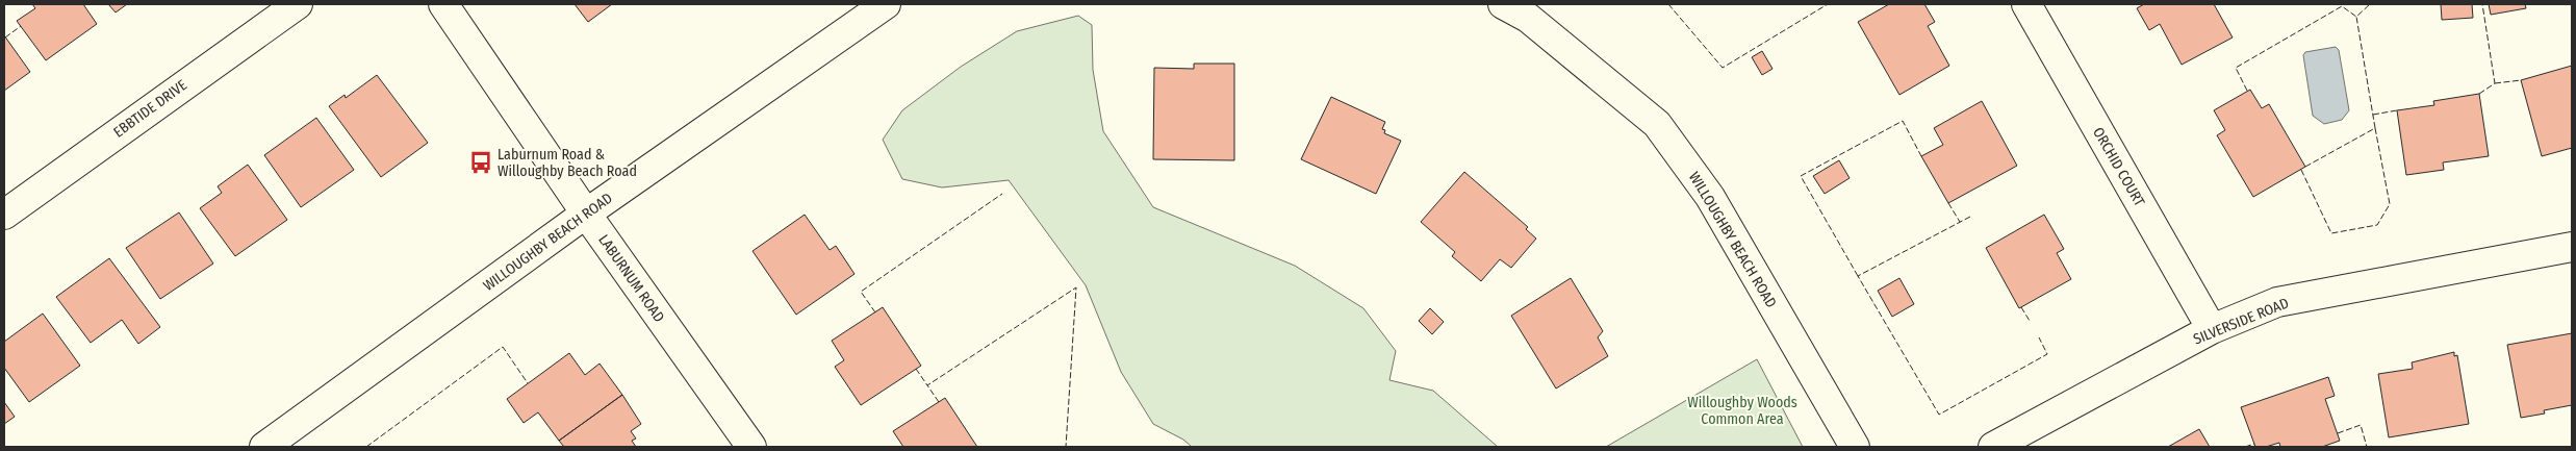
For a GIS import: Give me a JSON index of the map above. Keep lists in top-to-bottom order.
{
  "streets": {
    "street": [
      "EBBTIDE DRIVE",
      "ORCHID COURT",
      "WILLOUGHBY BEACH ROAD",
      "LABURNUM ROAD",
      "SILVERSIDE ROAD"
    ]
  },
  "crossings": [
    ["ORCHID COURT", "SILVERSIDE ROAD"],
    ["WILLOUGHBY BEACH ROAD", "LABURNUM ROAD"]
  ],
  "parks": ["Willoughby Woods Common Area"],
  "places": {
    "bus stop": ["Laburnum Road & Willoughby Beach Road"]
  }
}
